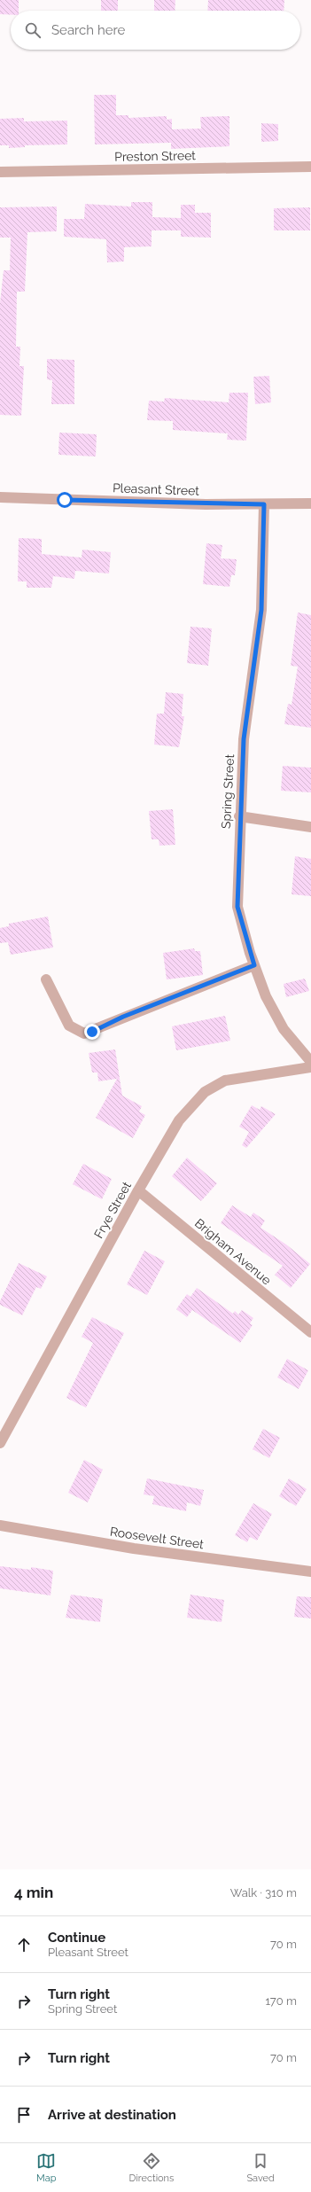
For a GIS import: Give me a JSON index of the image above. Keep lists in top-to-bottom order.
{
  "streets": {
    "street": [
      "Preston Street",
      "Pleasant Street",
      "Spring Street",
      "Frye Street",
      "Brigham Avenue",
      "Roosevelt Street"
    ]
  },
  "crossings": [
    ["Pleasant Street", "Spring Street"],
    ["Frye Street", "Brigham Avenue"]
  ],
  "page": {
    "search": "Search here",
    "heading": ["4 min", "Walk · 310 m"],
    "list": [
      ["Continue", "Pleasant Street", "70 m"],
      ["Turn right", "Spring Street", "170 m"],
      ["Turn right", "70 m"],
      "Arrive at destination"
    ],
    "nav": ["Map", "Directions", "Saved"]
  }
}
